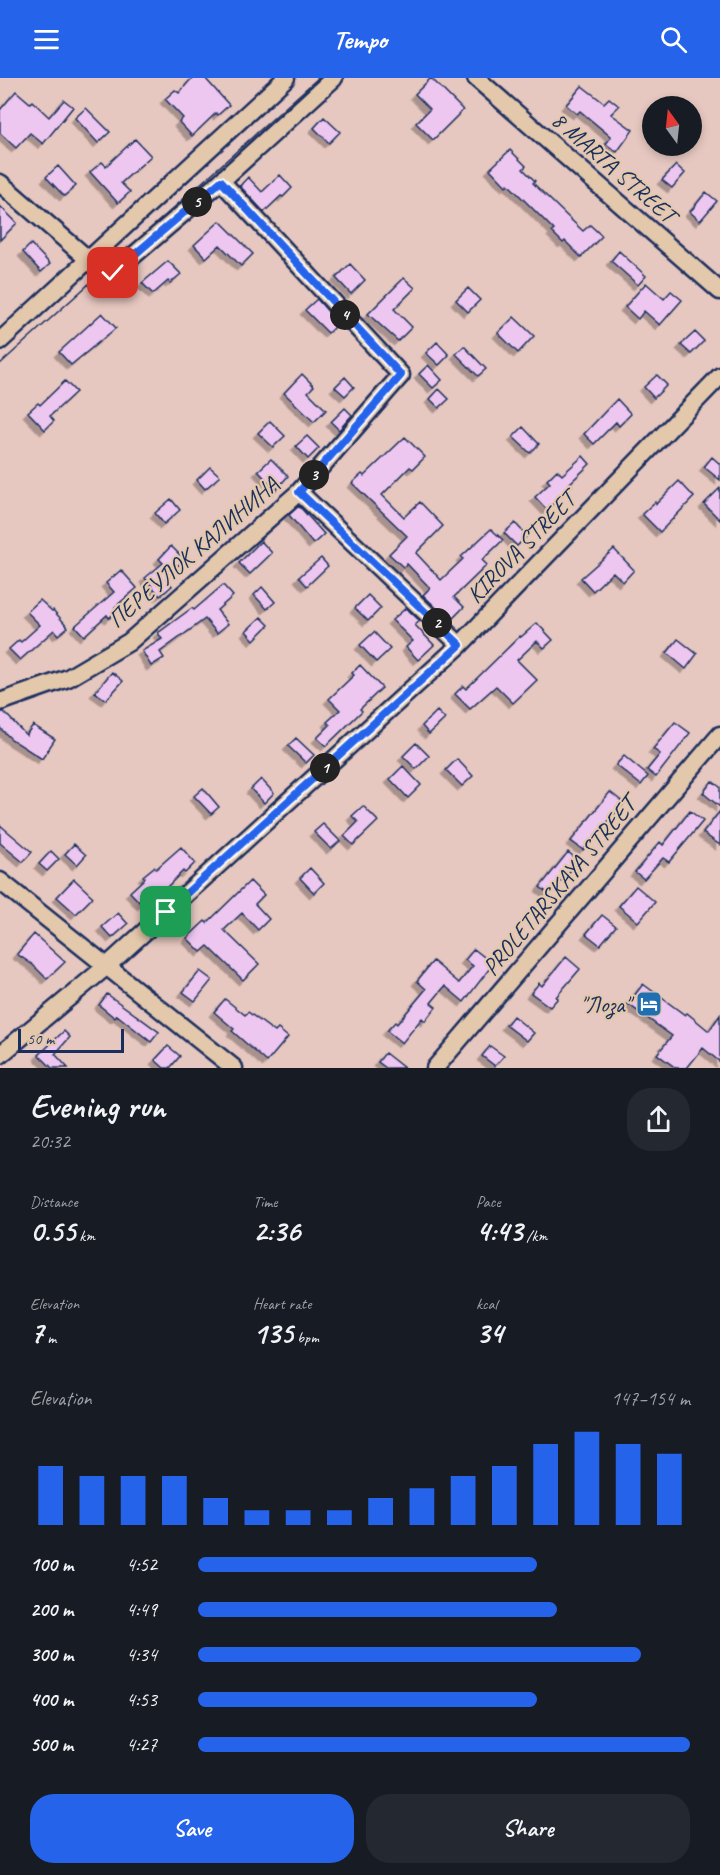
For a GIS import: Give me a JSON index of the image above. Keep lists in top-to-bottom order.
{
  "streets": {
    "street": [
      "8 MARTA STREET",
      "KIROVA STREET",
      "ПЕРЕУЛОК КАЛИНИНА",
      "PROLETARSKAYA STREET"
    ]
  },
  "places": {
    "hotel": ["\"Лоза\""]
  },
  "scale_bar": "50 m",
  "north": "top",
  "page": {
    "header": "Tempo",
    "pins": [
      "5",
      "4",
      "3",
      "2",
      "1"
    ],
    "scale": "50 m",
    "heading": ["Evening run", "20:32"],
    "stats": [
      ["Distance", "0.55 km"],
      ["Time", "2:36"],
      ["Pace", "4:43 /km"],
      ["Elevation", "7 m"],
      ["Heart rate", "135 bpm"],
      ["kcal", "34"]
    ],
    "chart": ["Elevation", "147–154 m"],
    "list": [
      {
        "name": "100 m",
        "note": "4:52"
      },
      {
        "name": "200 m",
        "note": "4:49"
      },
      {
        "name": "300 m",
        "note": "4:34"
      },
      {
        "name": "400 m",
        "note": "4:53"
      },
      {
        "name": "500 m",
        "note": "4:27"
      }
    ],
    "buttons": ["Save", "Share"]
  }
}
